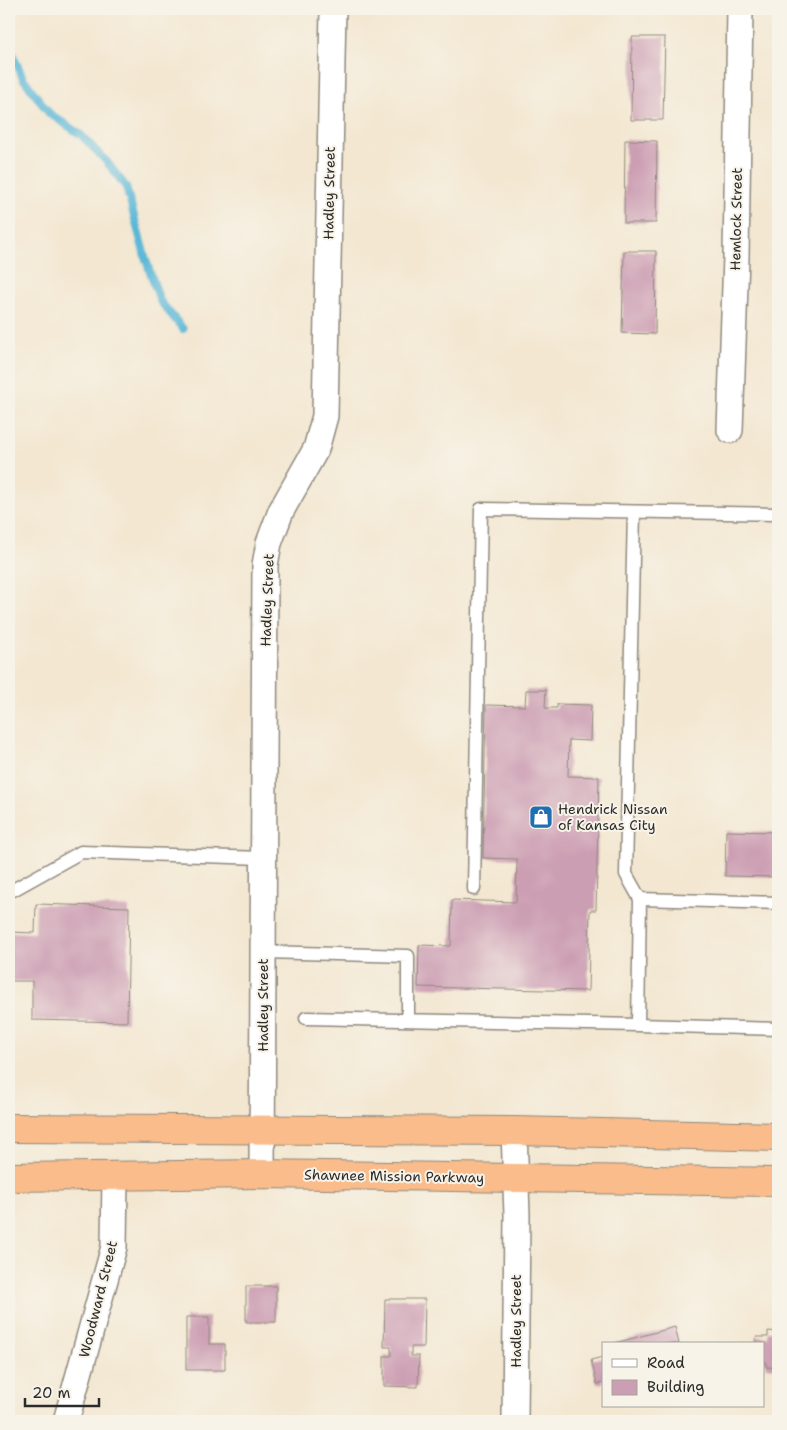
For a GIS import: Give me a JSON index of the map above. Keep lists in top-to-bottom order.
{
  "streets": {
    "highway": ["Shawnee Mission Parkway"],
    "street": ["Hadley Street", "Hemlock Street", "Woodward Street"]
  },
  "crossings": [
    ["Hadley Street", "Shawnee Mission Parkway"],
    ["Shawnee Mission Parkway", "Woodward Street"]
  ],
  "places": {
    "shop": ["Hendrick Nissan of Kansas City"]
  },
  "legend": ["Road", "Building"],
  "scale_bar": "20 m"
}
